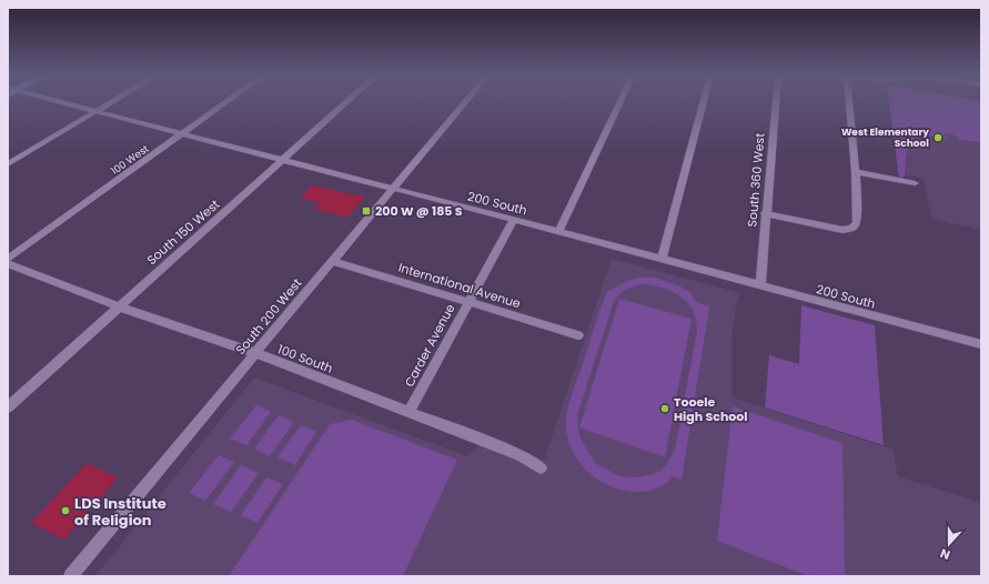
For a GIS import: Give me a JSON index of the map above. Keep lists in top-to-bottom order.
{
  "streets": {
    "street": [
      "100 West",
      "South 360 West",
      "200 South",
      "South 150 West",
      "International Avenue",
      "South 200 West",
      "Carder Avenue",
      "100 South"
    ]
  },
  "crossings": [
    ["100 West", "200 South"],
    ["South 360 West", "200 South"],
    ["200 South", "South 150 West"],
    ["200 South", "South 200 West"],
    ["200 South", "Carder Avenue"],
    ["South 150 West", "100 South"],
    ["International Avenue", "South 200 West"],
    ["International Avenue", "Carder Avenue"],
    ["South 200 West", "100 South"],
    ["Carder Avenue", "100 South"]
  ],
  "places": {
    "other": ["West Elementary School", "Tooele High School", "LDS Institute of Religion"],
    "transit": ["200 W @ 185 S"]
  },
  "north": "bottom"
}
